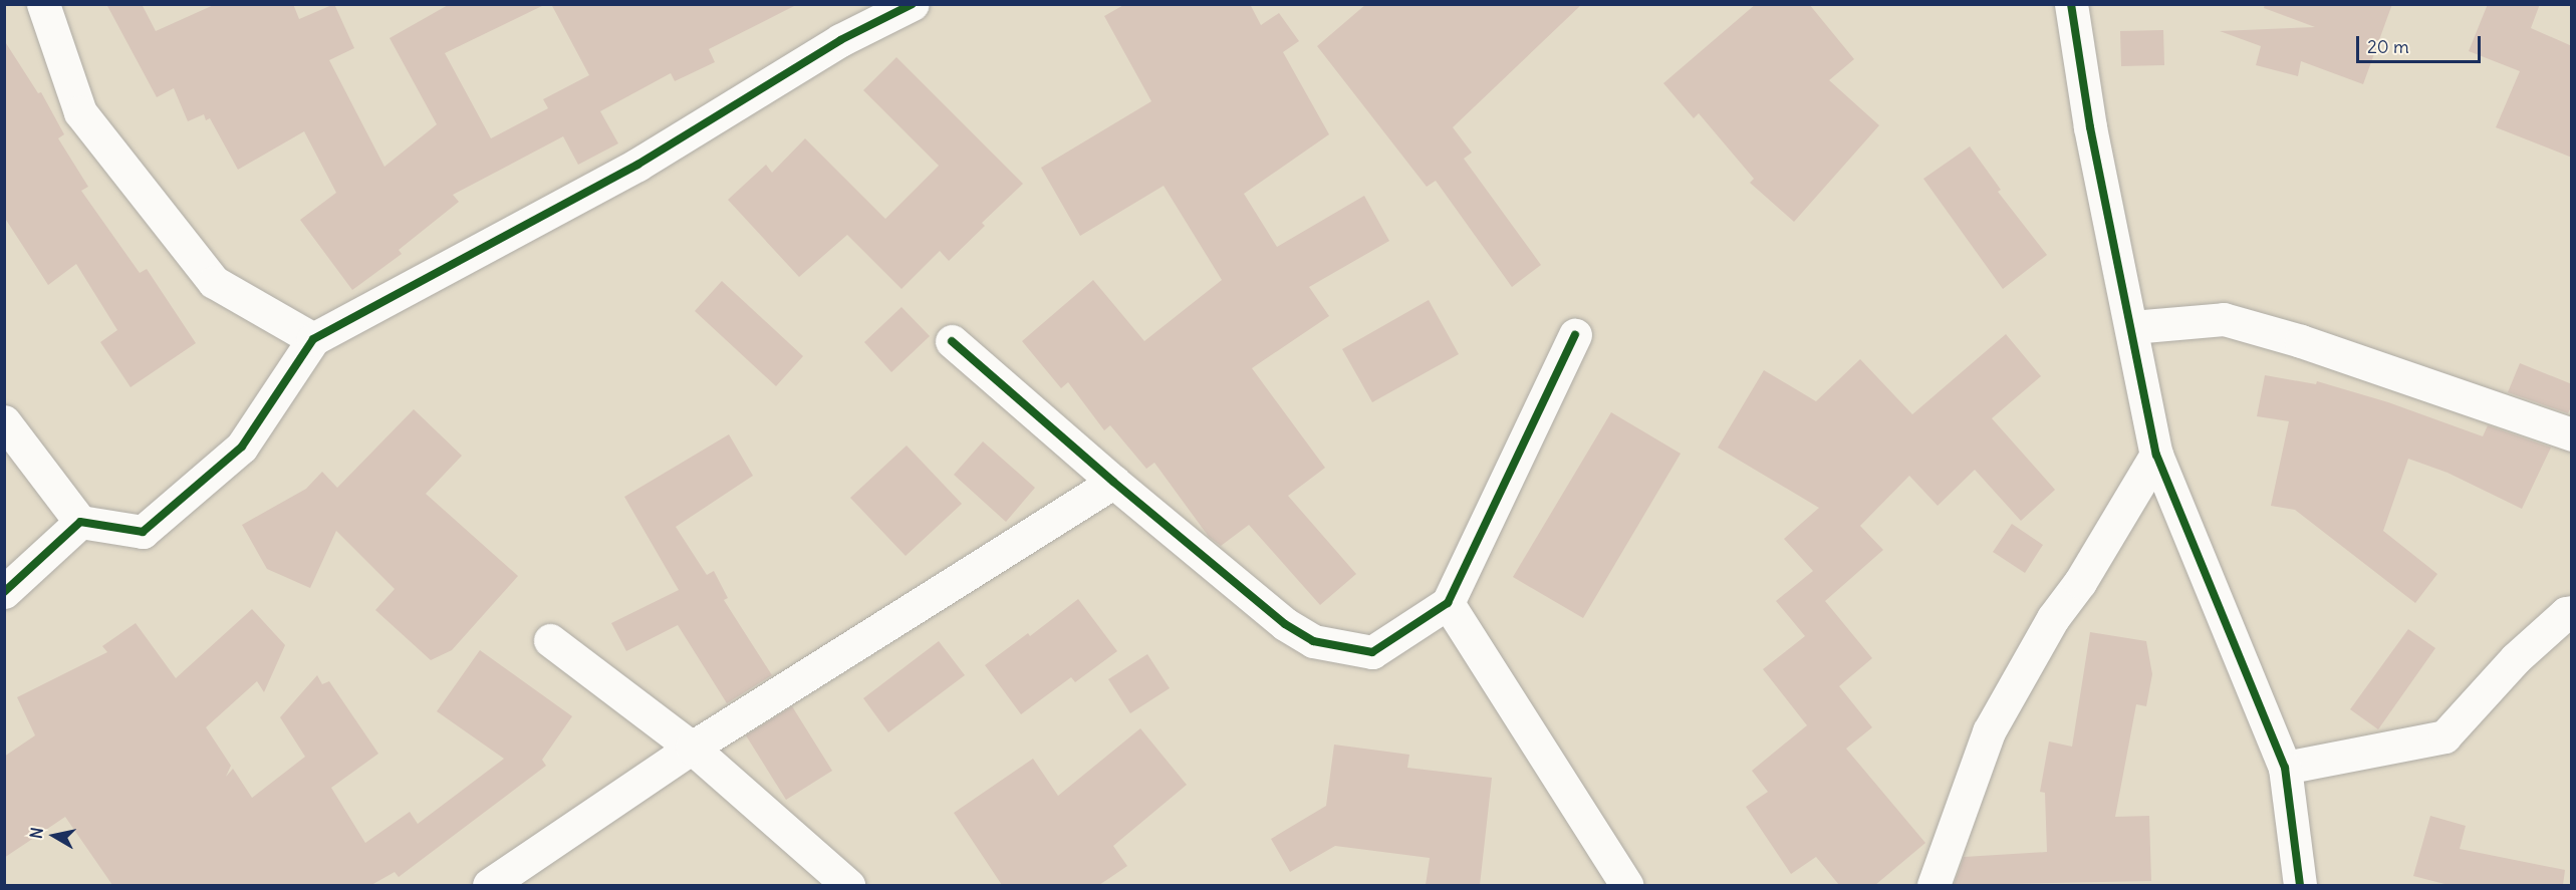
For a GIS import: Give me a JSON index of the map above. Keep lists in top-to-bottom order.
{
  "scale_bar": "20 m",
  "north": "left"
}
